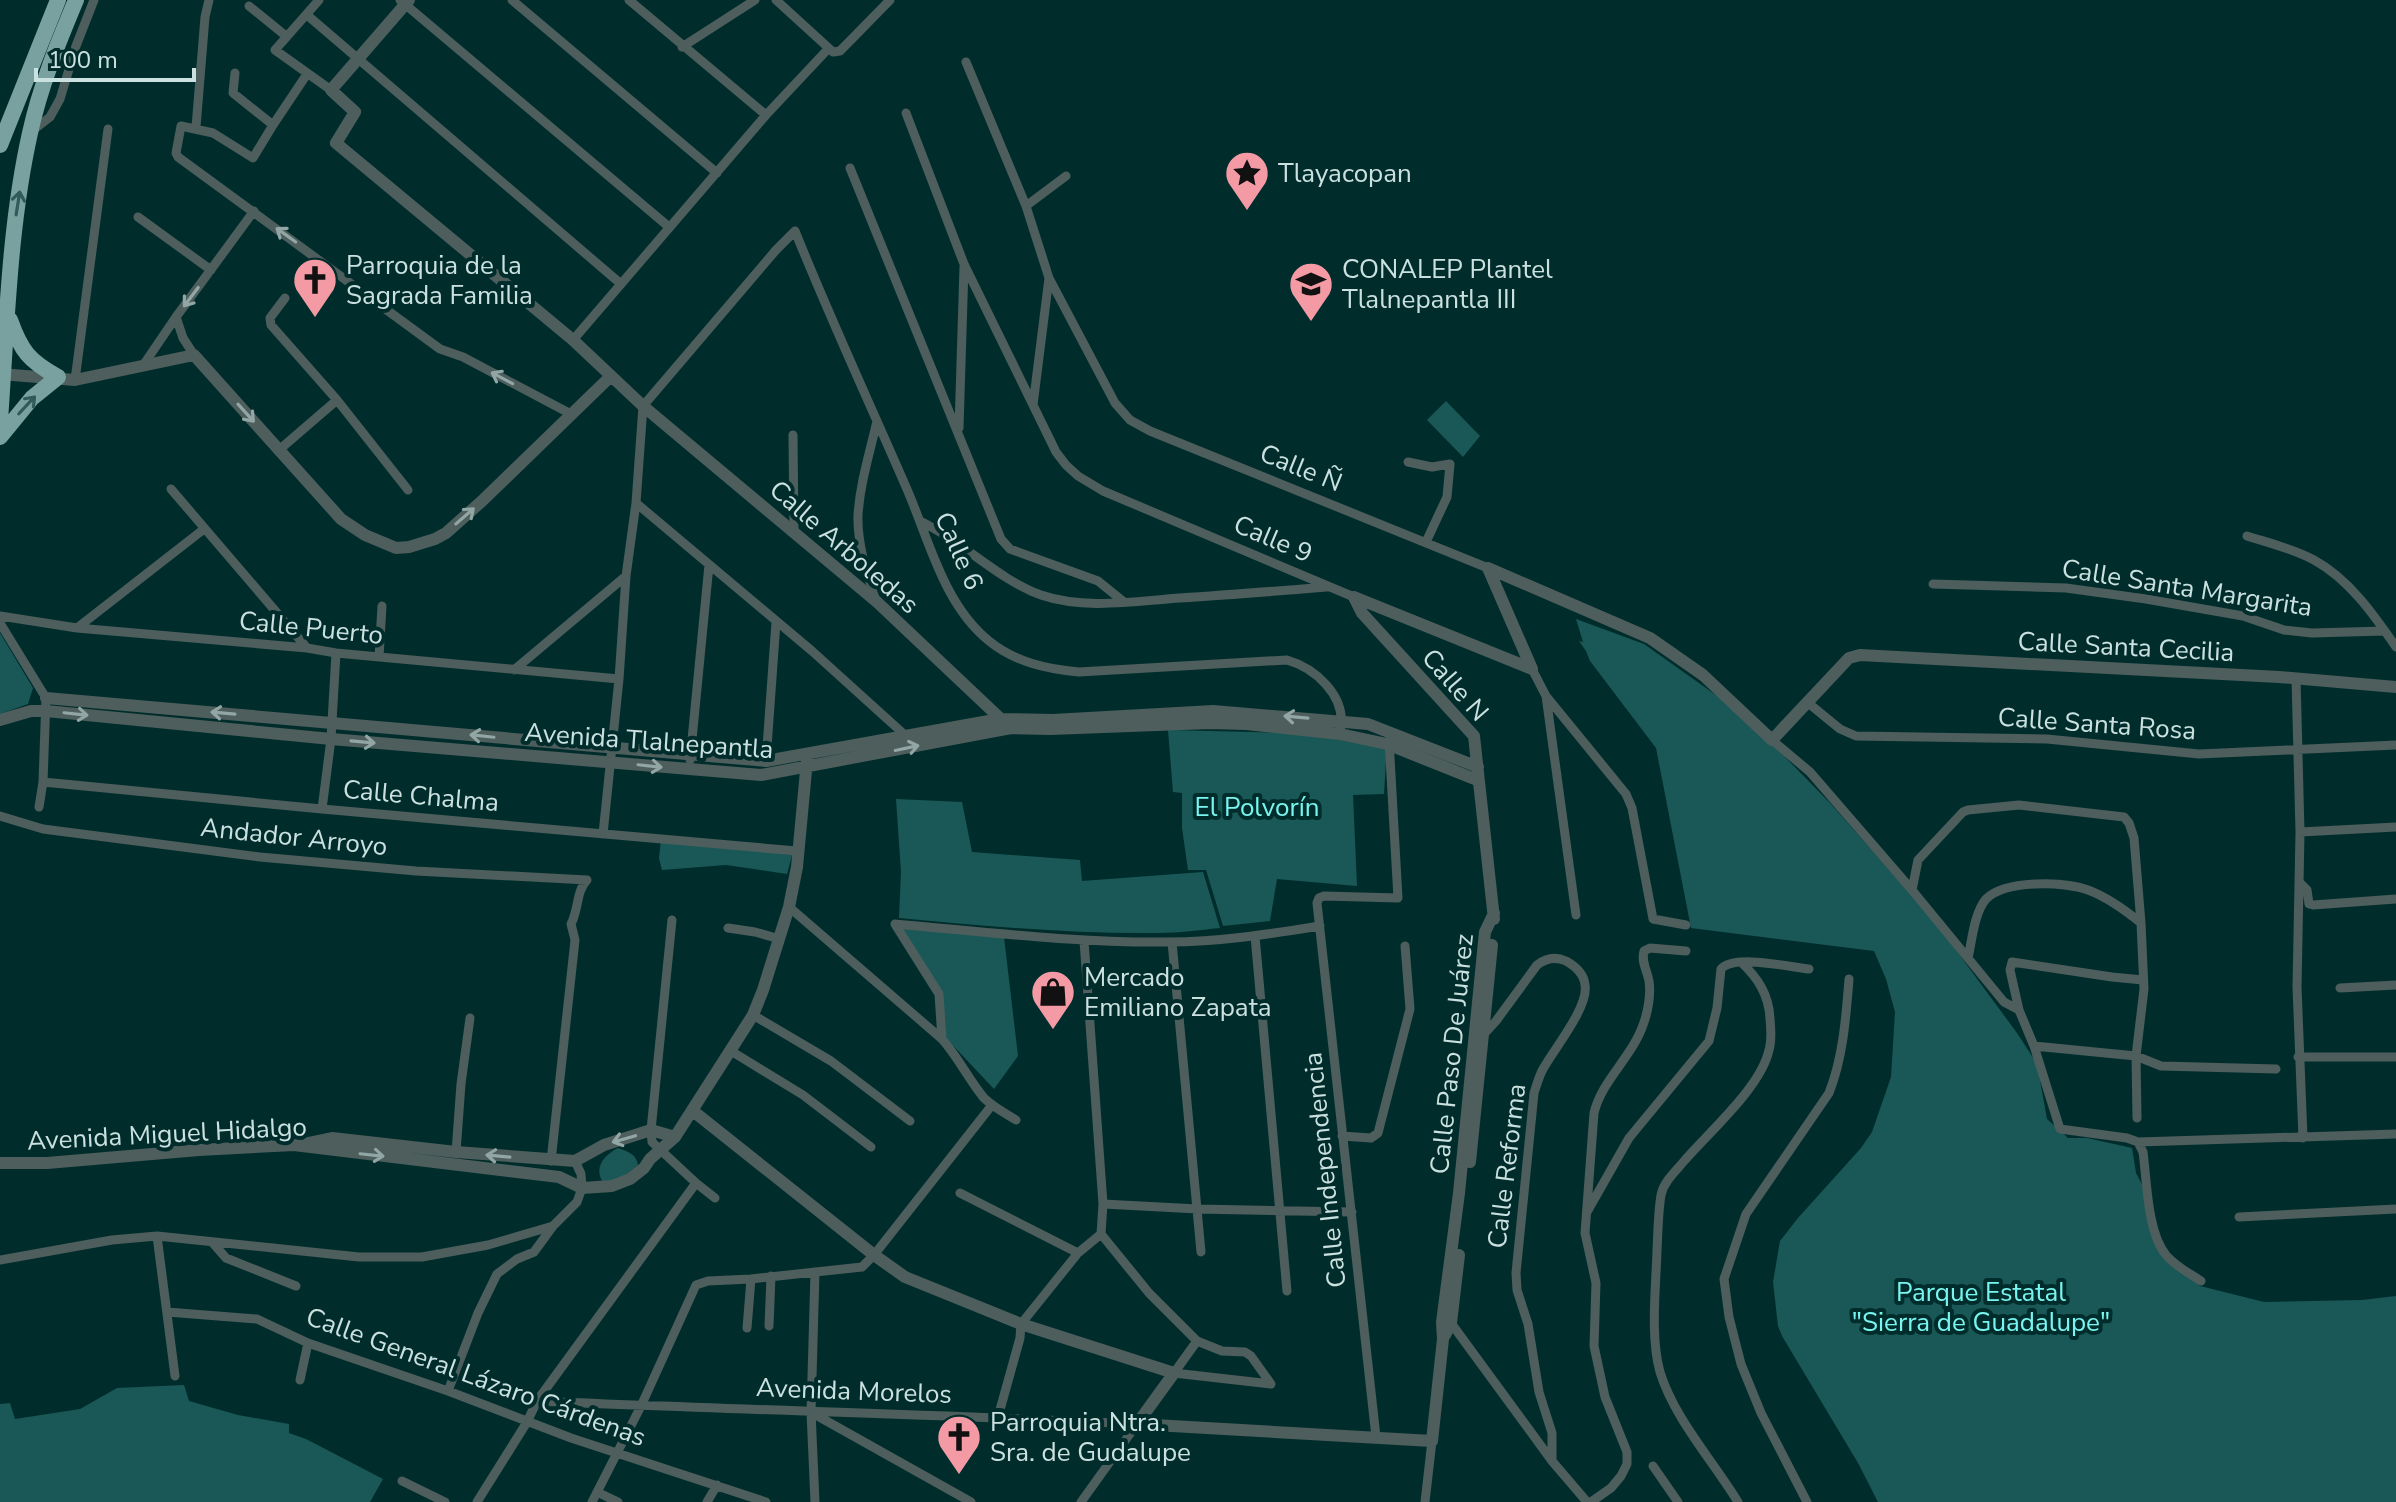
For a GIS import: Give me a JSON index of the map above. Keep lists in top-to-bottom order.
{
  "streets": {
    "street": [
      "Calle Ñ",
      "Calle 9",
      "Calle Arboledas",
      "Calle 6",
      "Calle Santa Margarita",
      "Calle Puerto",
      "Calle Santa Cecilia",
      "Calle N",
      "Calle Santa Rosa",
      "Avenida Tlalnepantla",
      "Calle Chalma",
      "Andador Arroyo",
      "Calle Paso De Juárez",
      "Avenida Miguel Hidalgo",
      "Calle Reforma",
      "Calle Independencia",
      "Calle General Lázaro Cárdenas",
      "Avenida Morelos"
    ]
  },
  "crossings": [
    ["Calle 9", "Calle N"],
    ["Calle Arboledas", "Calle 6"],
    ["Calle Arboledas", "Avenida Tlalnepantla"],
    ["Calle 6", "Avenida Tlalnepantla"],
    ["Calle Santa Cecilia", "Calle Santa Rosa"],
    ["Calle N", "Avenida Tlalnepantla"],
    ["Calle N", "Calle Paso De Juárez"],
    ["Avenida Tlalnepantla", "Calle Independencia"],
    ["Calle Paso De Juárez", "Calle Reforma"],
    ["Calle Independencia", "Avenida Morelos"]
  ],
  "parks": ["El Polvorín", "Parque Estatal \"Sierra de Guadalupe\""],
  "places": {
    "place": ["Tlayacopan"],
    "church": ["Parroquia de la Sagrada Familia", "Parroquia Ntra. Sra. de Gudalupe"],
    "school or university": ["CONALEP Plantel Tlalnepantla III"],
    "shop": ["Mercado Emiliano Zapata"]
  },
  "scale_bar": "100 m"
}
